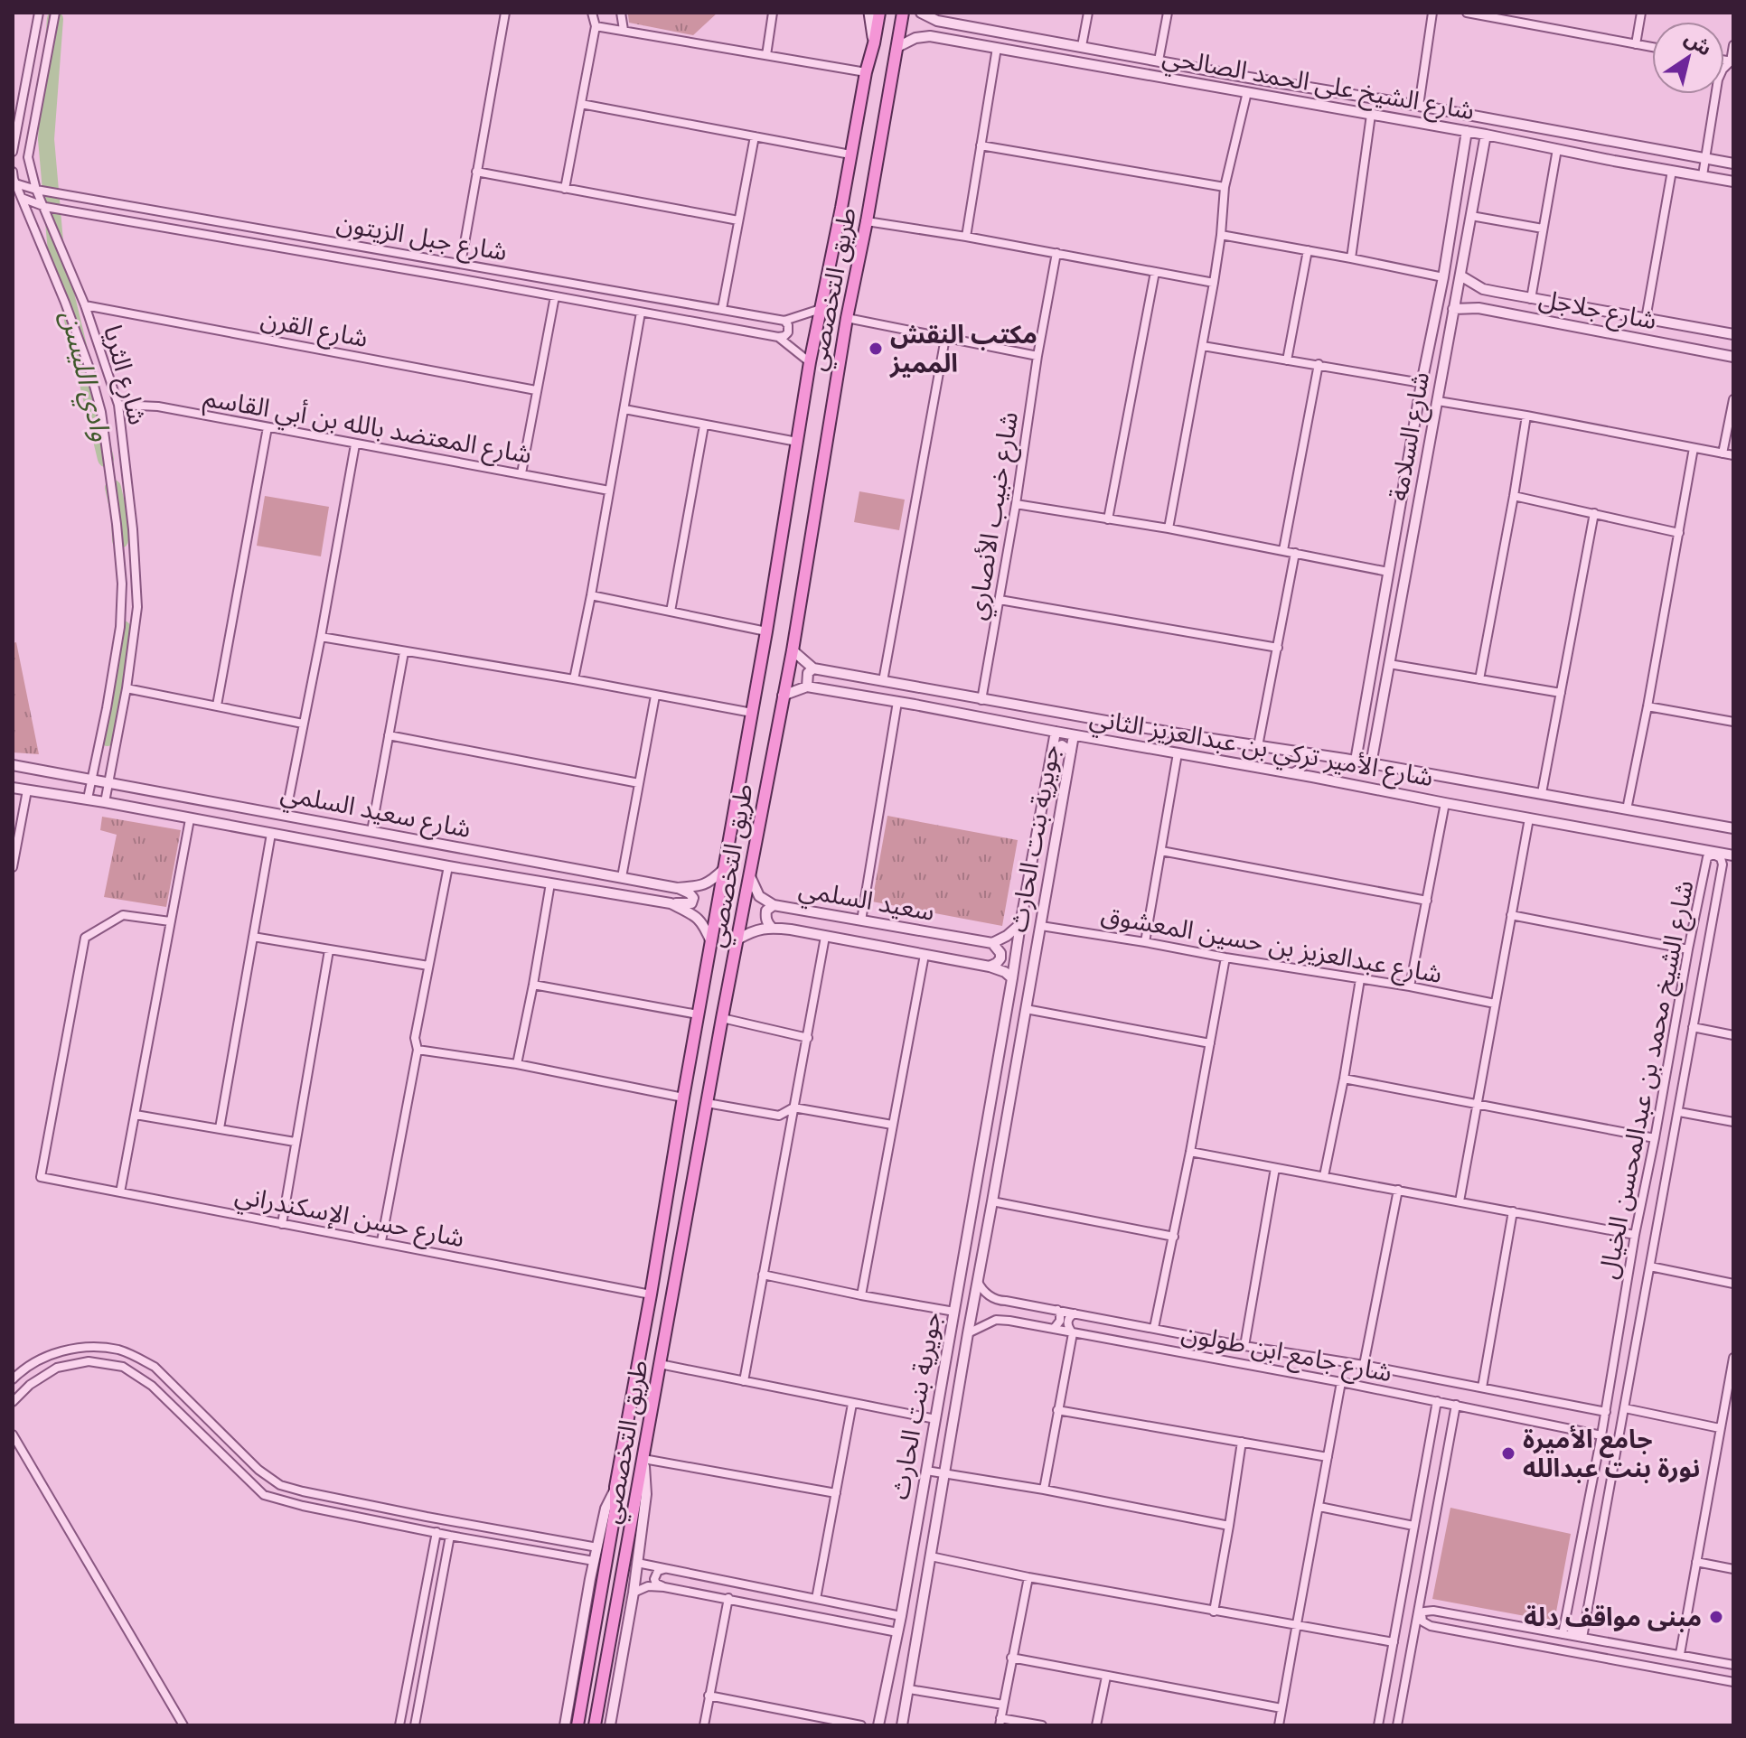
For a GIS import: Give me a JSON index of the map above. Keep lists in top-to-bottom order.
{
  "streets": {
    "main road": ["طريق التخصصي"],
    "street": [
      "شارع الشيخ على الحمد الصالحي",
      "شارع جبل الزيتون",
      "شارع جلاجل",
      "شارع القرن",
      "شارع الثريا",
      "شارع المعتضد بالله بن أبي القاسم",
      "شارع السلامة",
      "شارع خبيب الأنصاري",
      "شارع الأمير تركي بن عبدالعزيز الثاني",
      "شارع سعيد السلمي",
      "جويرية بنت الحارث",
      "سعيد السلمي",
      "شارع عبدالعزيز بن حسين المعشوق",
      "شارع الشيخ محمد بن عبدالمحسن الخيال",
      "شارع حسن الإسكندراني",
      "شارع جامع ابن طولون"
    ]
  },
  "crossings": [
    ["شارع الشيخ على الحمد الصالحي", "طريق التخصصي"],
    ["شارع الشيخ على الحمد الصالحي", "شارع السلامة"],
    ["شارع جبل الزيتون", "طريق التخصصي"],
    ["شارع جبل الزيتون", "شارع الثريا"],
    ["طريق التخصصي", "شارع سعيد السلمي"],
    ["طريق التخصصي", "سعيد السلمي"],
    ["طريق التخصصي", "شارع حسن الإسكندراني"],
    ["شارع جلاجل", "شارع السلامة"],
    ["شارع القرن", "شارع الثريا"],
    ["شارع الثريا", "شارع المعتضد بالله بن أبي القاسم"],
    ["شارع الثريا", "شارع سعيد السلمي"],
    ["شارع السلامة", "شارع الأمير تركي بن عبدالعزيز الثاني"],
    ["شارع خبيب الأنصاري", "شارع الأمير تركي بن عبدالعزيز الثاني"],
    ["شارع الأمير تركي بن عبدالعزيز الثاني", "جويرية بنت الحارث"],
    ["جويرية بنت الحارث", "سعيد السلمي"],
    ["جويرية بنت الحارث", "شارع عبدالعزيز بن حسين المعشوق"],
    ["جويرية بنت الحارث", "شارع جامع ابن طولون"],
    ["شارع الشيخ محمد بن عبدالمحسن الخيال", "شارع جامع ابن طولون"]
  ],
  "water": ["وادي الليسن"],
  "places": ["مكتب النقش المميز", "جامع الأميرة نورة بنت عبدالله", "مبنى مواقف دلة"],
  "north": "top right"
}
